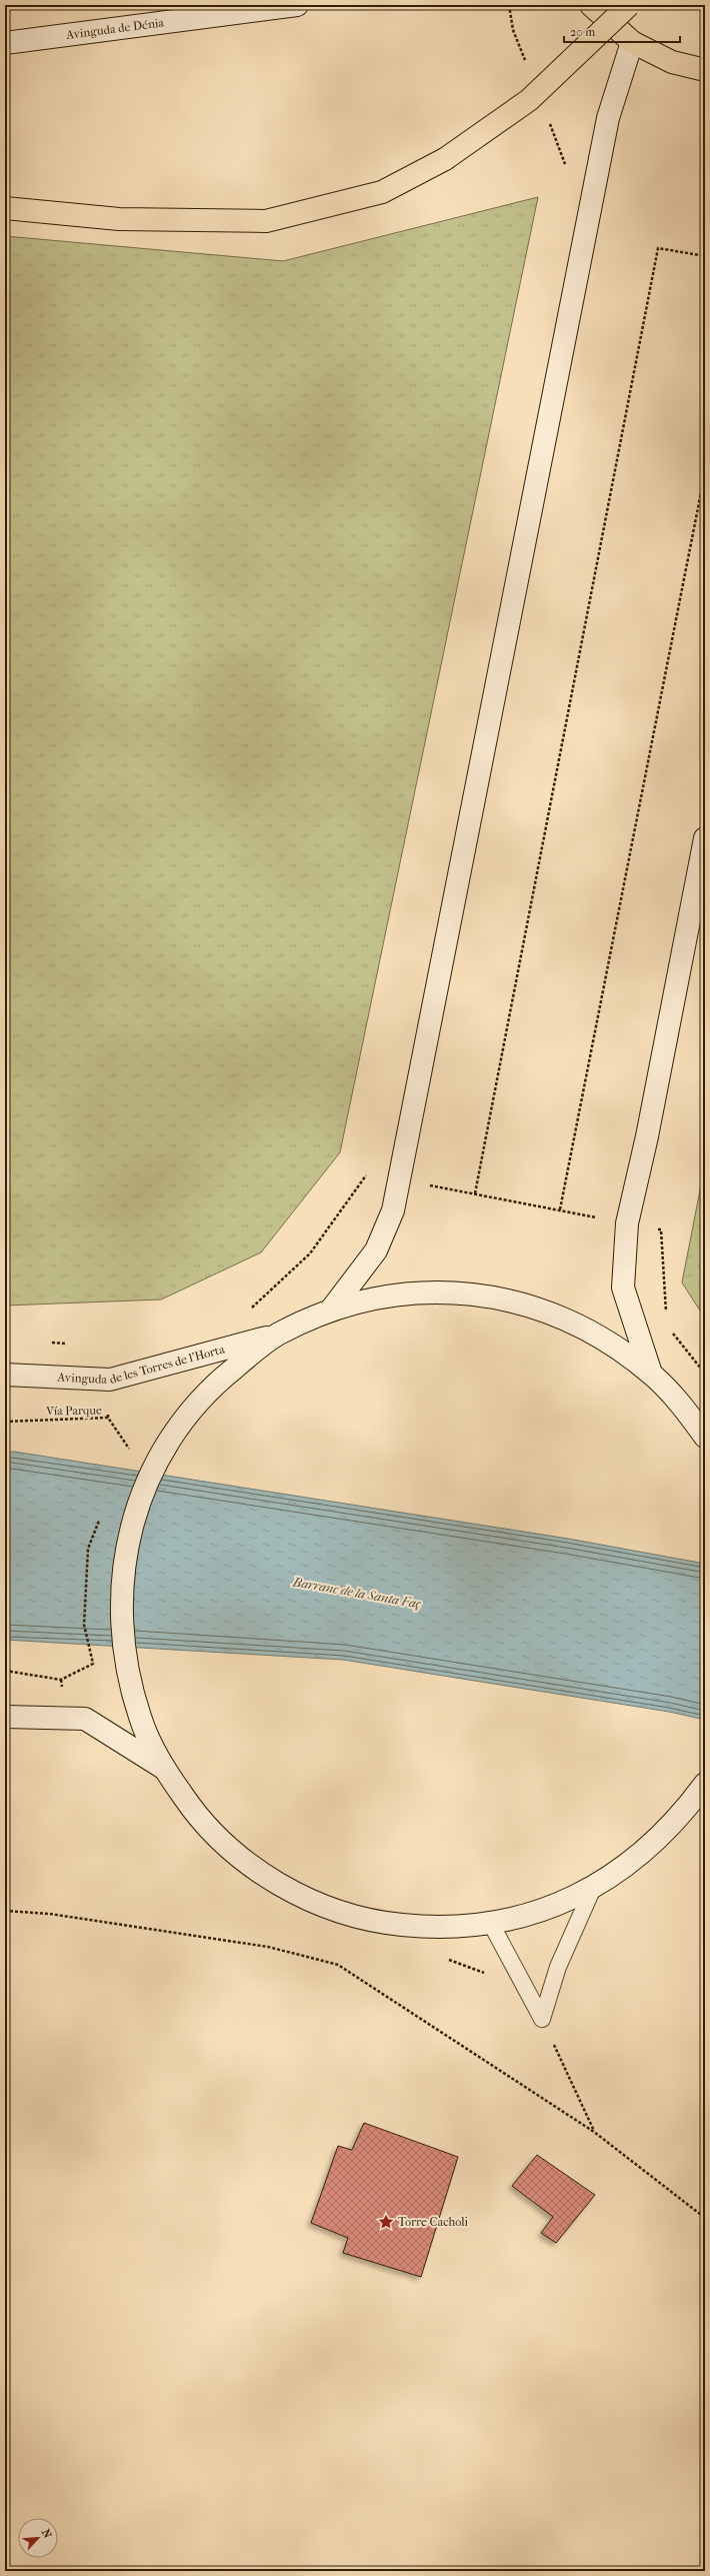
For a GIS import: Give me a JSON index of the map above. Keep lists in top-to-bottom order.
{
  "streets": {
    "main road": ["Avinguda de Dénia", "Avinguda de les Torres de l'Horta"],
    "path": ["Vía Parque"]
  },
  "water": ["Barranc de la Santa Faç"],
  "places": {
    "place": ["Torre Cacholi"]
  },
  "scale_bar": "20 m",
  "north": "top right"
}
